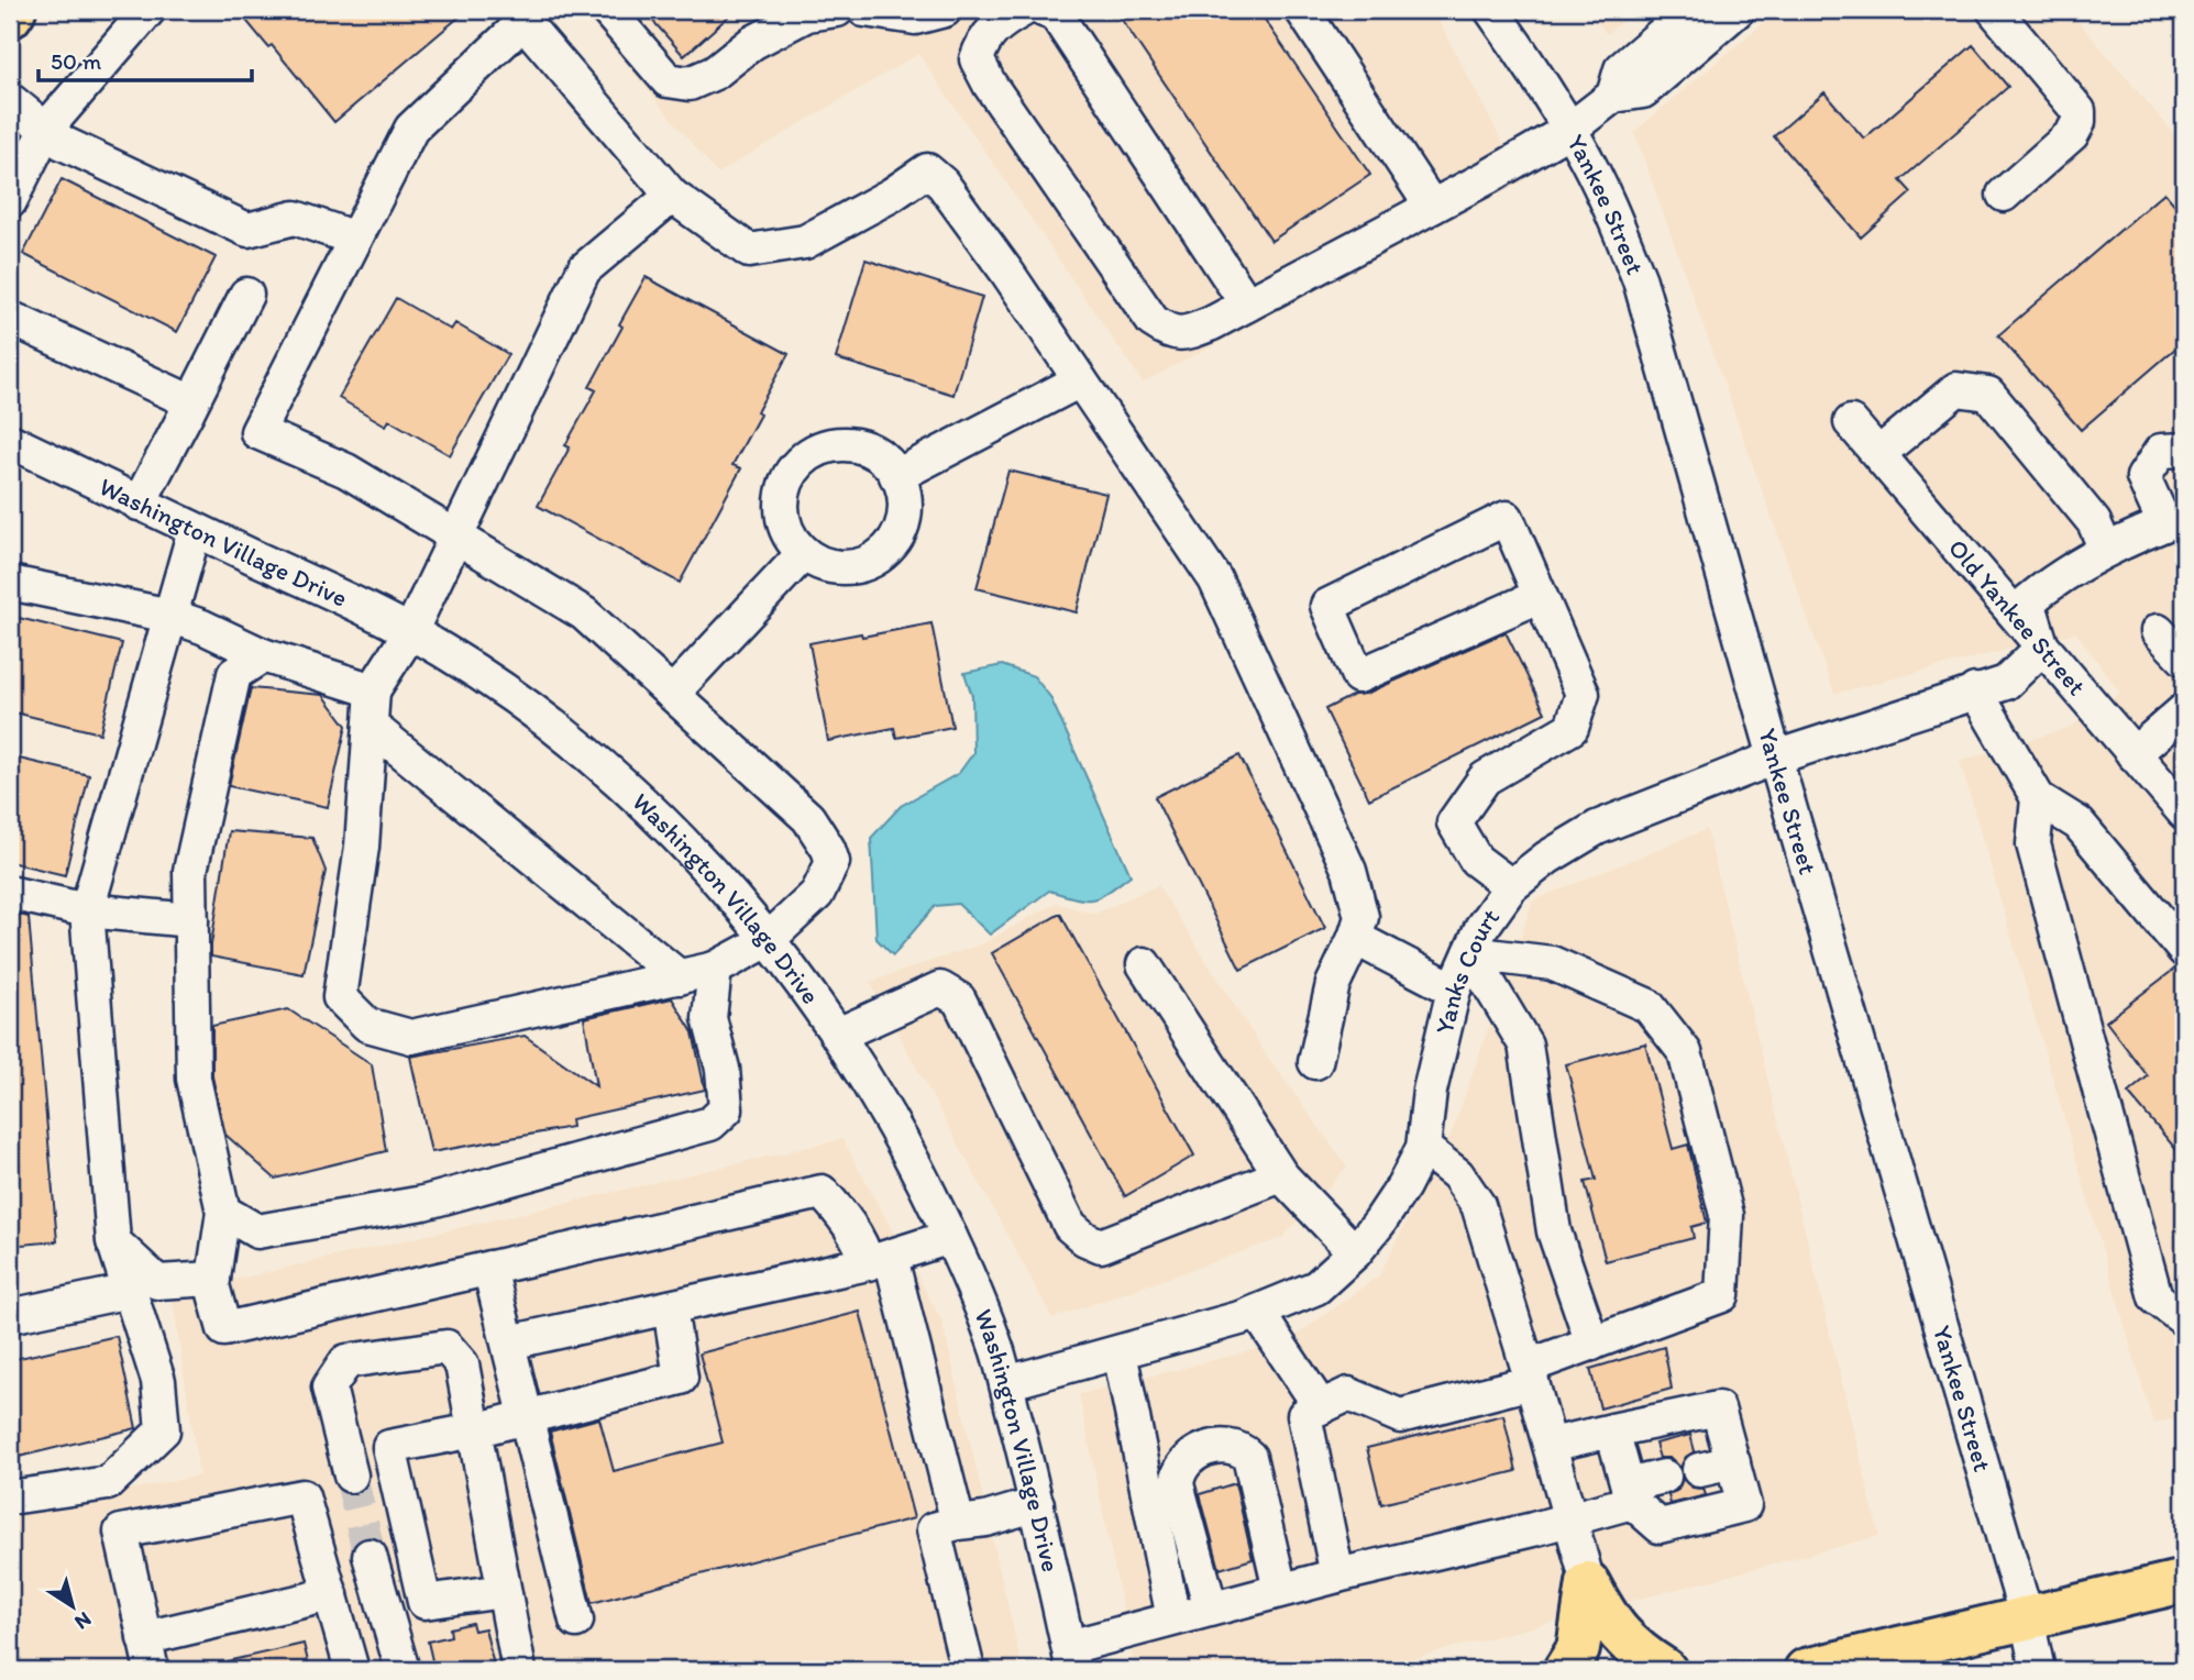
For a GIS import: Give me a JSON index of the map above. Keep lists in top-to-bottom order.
{
  "streets": {
    "street": [
      "Yankee Street",
      "Washington Village Drive",
      "Old Yankee Street",
      "Yanks Court"
    ]
  },
  "crossings": [
    ["Yankee Street", "Yanks Court"],
    ["Washington Village Drive", "Yanks Court"],
    ["Old Yankee Street", "Yanks Court"]
  ],
  "scale_bar": "50 m",
  "north": "bottom right"
}
